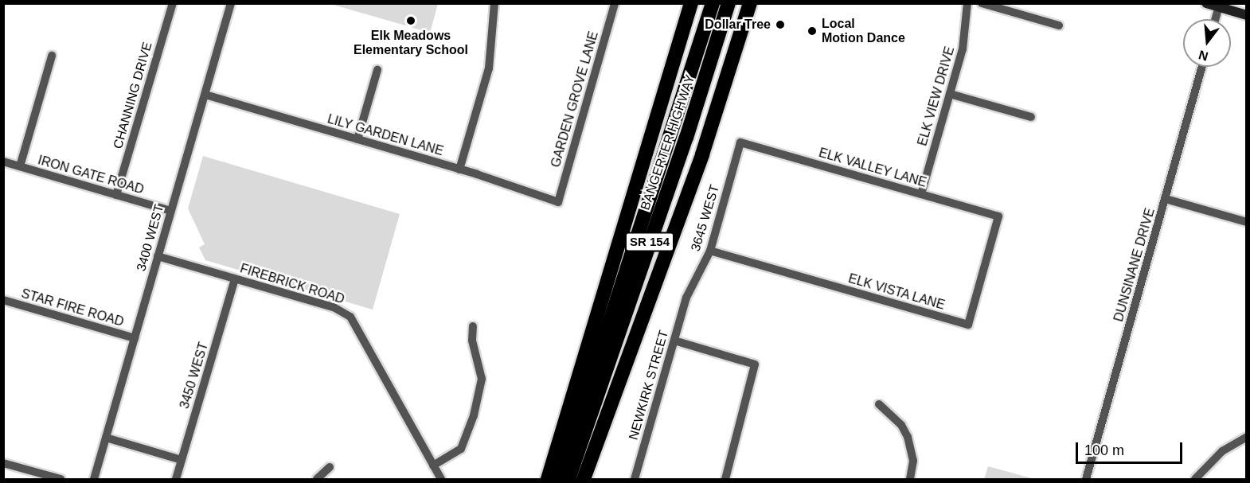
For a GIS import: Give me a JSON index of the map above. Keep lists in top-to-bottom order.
{
  "streets": {
    "highway": ["BANGERTER HIGHWAY", "SR 154"],
    "street": [
      "CHANNING DRIVE",
      "ELK VIEW DRIVE",
      "GARDEN GROVE LANE",
      "LILY GARDEN LANE",
      "ELK VALLEY LANE",
      "IRON GATE ROAD",
      "3645 WEST",
      "3400 WEST",
      "DUNSINANE DRIVE",
      "FIREBRICK ROAD",
      "ELK VISTA LANE",
      "STAR FIRE ROAD",
      "3450 WEST",
      "NEWKIRK STREET"
    ]
  },
  "crossings": [
    ["CHANNING DRIVE", "IRON GATE ROAD"],
    ["ELK VIEW DRIVE", "ELK VALLEY LANE"],
    ["GARDEN GROVE LANE", "LILY GARDEN LANE"],
    ["LILY GARDEN LANE", "3400 WEST"],
    ["ELK VALLEY LANE", "3645 WEST"],
    ["ELK VALLEY LANE", "ELK VISTA LANE"],
    ["IRON GATE ROAD", "3400 WEST"],
    ["3645 WEST", "ELK VISTA LANE"],
    ["3645 WEST", "NEWKIRK STREET"],
    ["3400 WEST", "FIREBRICK ROAD"],
    ["3400 WEST", "STAR FIRE ROAD"],
    ["FIREBRICK ROAD", "3450 WEST"]
  ],
  "places": ["Elk Meadows Elementary School", "Dollar Tree", "Local Motion Dance"],
  "scale_bar": "100 m",
  "north": "bottom"
}
